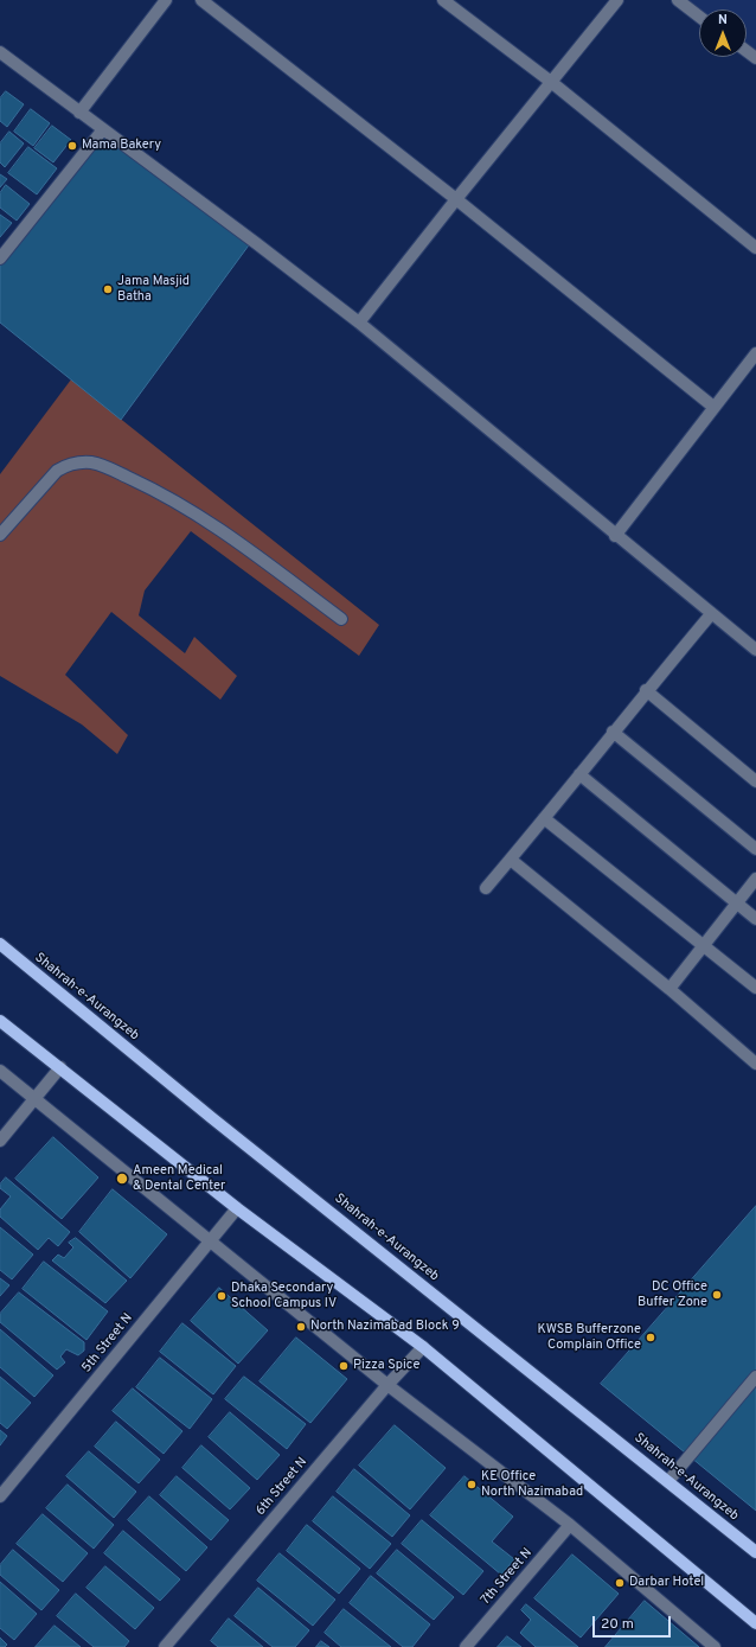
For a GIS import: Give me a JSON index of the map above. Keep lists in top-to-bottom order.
{
  "streets": {
    "main road": ["Shahrah-e-Aurangzeb"],
    "street": ["5th Street N", "6th Street N", "7th Street N"]
  },
  "places": [
    "Mama Bakery",
    "Jama Masjid Batha",
    "Ameen Medical & Dental Center",
    "DC Office Buffer Zone",
    "Dhaka Secondary School Campus IV",
    "North Nazimabad Block 9",
    "KWSB Bufferzone Complain Office",
    "Pizza Spice",
    "KE Office North Nazimabad",
    "Darbar Hotel"
  ],
  "scale_bar": "20 m",
  "north": "top"
}
